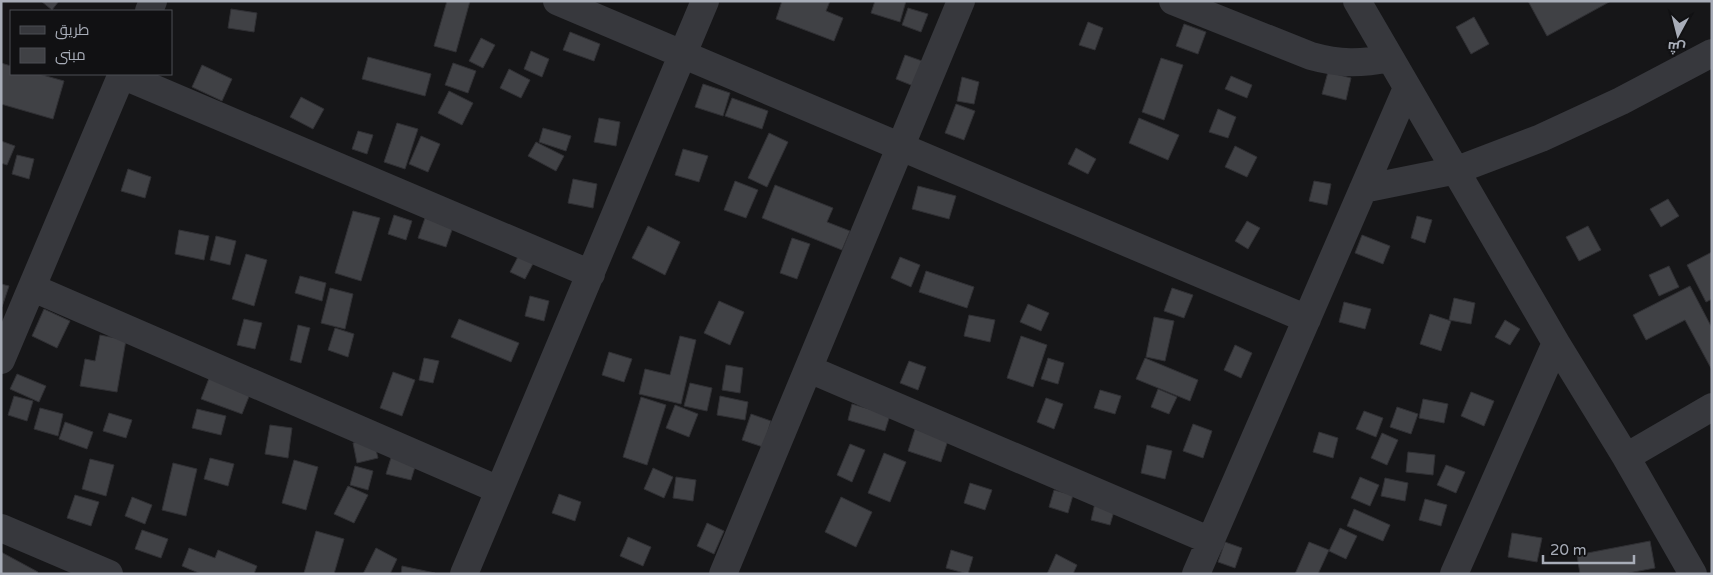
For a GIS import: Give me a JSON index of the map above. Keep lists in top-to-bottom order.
{
  "legend": ["طريق", "مبنى"],
  "scale_bar": "20 m",
  "north": "bottom"
}
